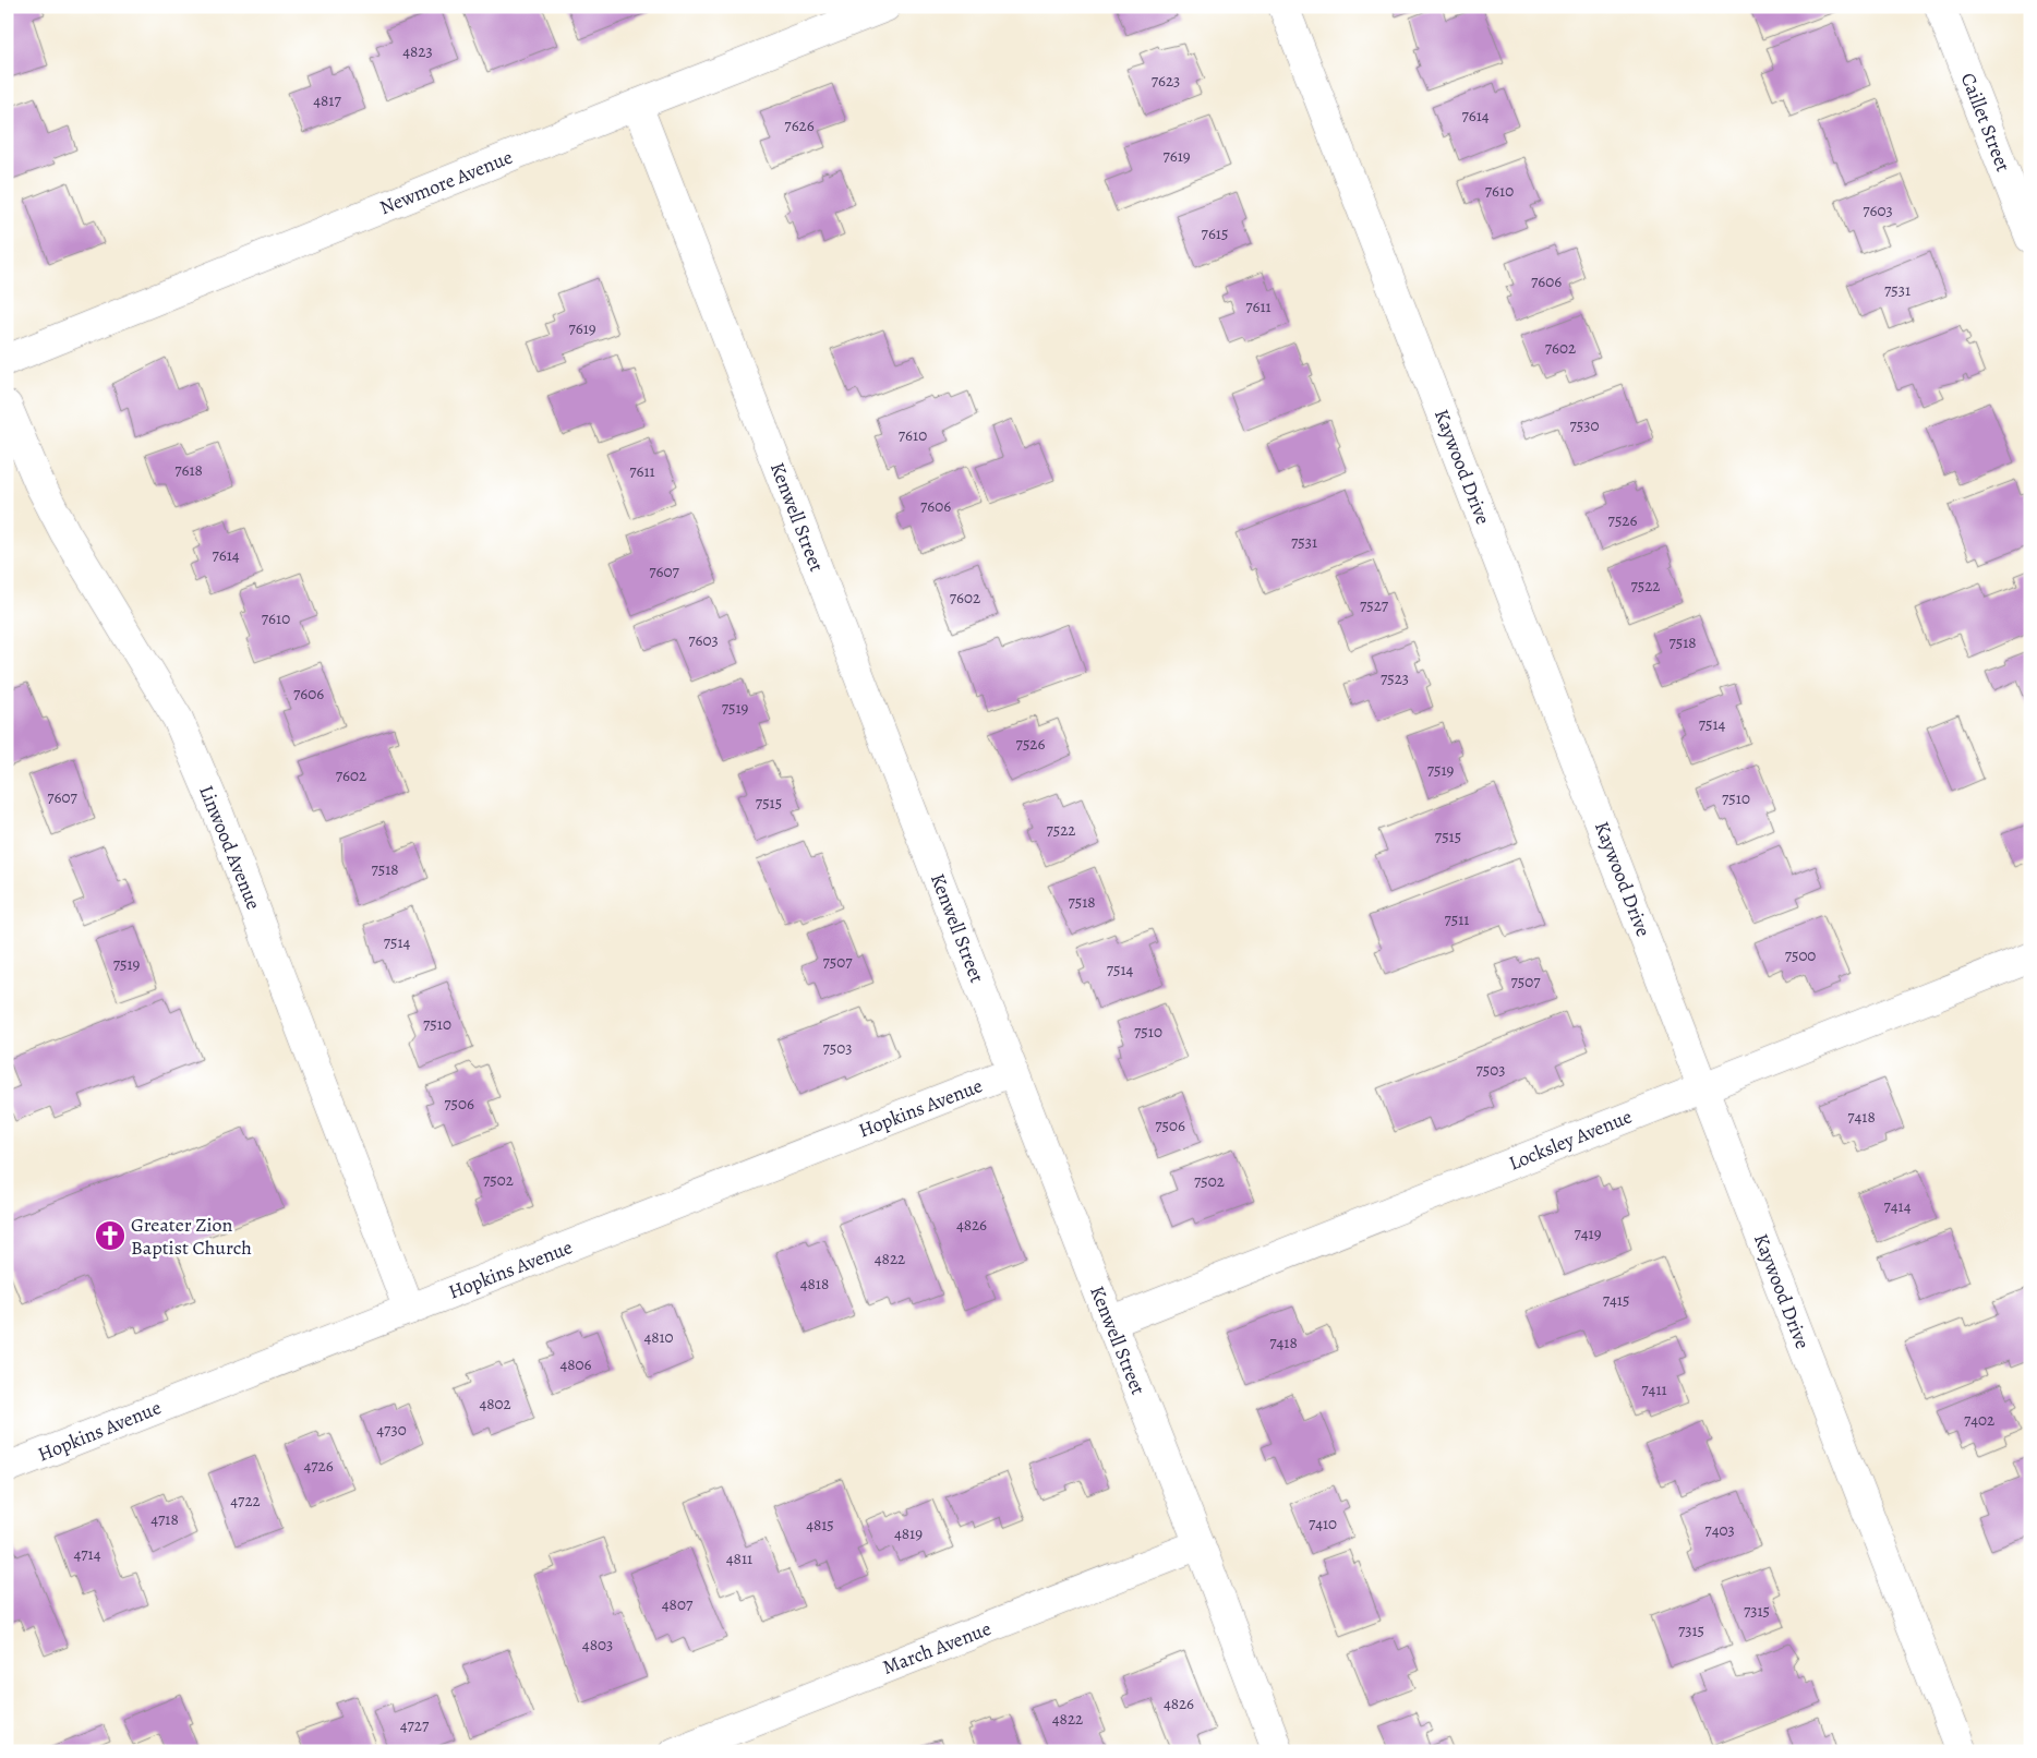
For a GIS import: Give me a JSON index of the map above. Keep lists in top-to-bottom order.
{
  "streets": {
    "street": [
      "Caillet Street",
      "Newmore Avenue",
      "Kaywood Drive",
      "Kenwell Street",
      "Linwood Avenue",
      "Hopkins Avenue",
      "Locksley Avenue",
      "March Avenue"
    ]
  },
  "crossings": [
    ["Newmore Avenue", "Kenwell Street"],
    ["Kaywood Drive", "Locksley Avenue"],
    ["Kenwell Street", "Hopkins Avenue"],
    ["Kenwell Street", "Locksley Avenue"],
    ["Kenwell Street", "March Avenue"],
    ["Linwood Avenue", "Hopkins Avenue"]
  ],
  "places": {
    "church": ["Greater Zion Baptist Church"]
  },
  "house_numbers": [
    "4823",
    "7623",
    "4817",
    "7614",
    "7626",
    "7619",
    "7610",
    "7603",
    "7615",
    "7606",
    "7531",
    "7611",
    "7619",
    "7602",
    "7530",
    "7610",
    "7618",
    "7611",
    "7606",
    "7526",
    "7531",
    "7614",
    "7607",
    "7522",
    "7602",
    "7527",
    "7610",
    "7603",
    "7518",
    "7523",
    "7606",
    "7519",
    "7514",
    "7526",
    "7519",
    "7602",
    "7607",
    "7510",
    "7515",
    "7522",
    "7515",
    "7518",
    "7518",
    "7511",
    "7514",
    "7500",
    "7507",
    "7519",
    "7514",
    "7507",
    "7510",
    "7510",
    "7503",
    "7503",
    "7506",
    "7418",
    "7506",
    "7502",
    "7502",
    "7414",
    "4826",
    "7419",
    "4822",
    "4818",
    "7415",
    "4810",
    "7418",
    "4806",
    "7411",
    "4802",
    "7402",
    "4730",
    "4726",
    "4722",
    "4718",
    "7410",
    "4815",
    "7403",
    "4819",
    "4714",
    "4811",
    "4807",
    "7315",
    "7315",
    "4803",
    "4826",
    "4822",
    "4727"
  ]
}
